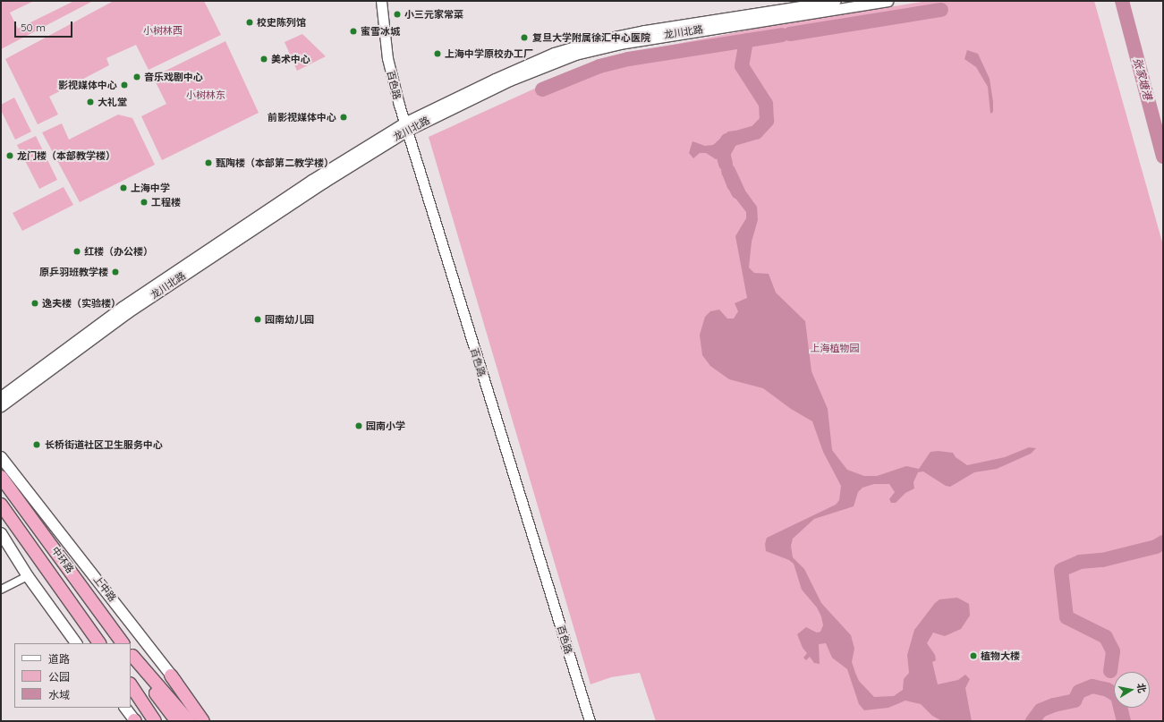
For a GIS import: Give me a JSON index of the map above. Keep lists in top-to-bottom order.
{
  "streets": {
    "highway": ["中环路"],
    "main road": ["上中路"],
    "street": ["龙川北路", "百色路"]
  },
  "crossings": [
    ["龙川北路", "百色路"]
  ],
  "water": ["张家塘港"],
  "parks": ["小树林西", "小树林东", "上海植物园"],
  "places": [
    "小三元家常菜",
    "校史陈列馆",
    "蜜雪冰城",
    "复旦大学附属徐汇中心医院",
    "上海中学原校办工厂",
    "美术中心",
    "音乐戏剧中心",
    "影视媒体中心",
    "大礼堂",
    "前影视媒体中心",
    "龙门楼（本部教学楼）",
    "甄陶楼（本部第二教学楼）",
    "上海中学",
    "工程楼",
    "红楼（办公楼）",
    "原乒羽班教学楼",
    "逸夫楼（实验楼）",
    "园南幼儿园",
    "园南小学",
    "长桥街道社区卫生服务中心",
    "植物大楼"
  ],
  "legend": ["道路", "公园", "水域"],
  "scale_bar": "50 m",
  "north": "right"
}
